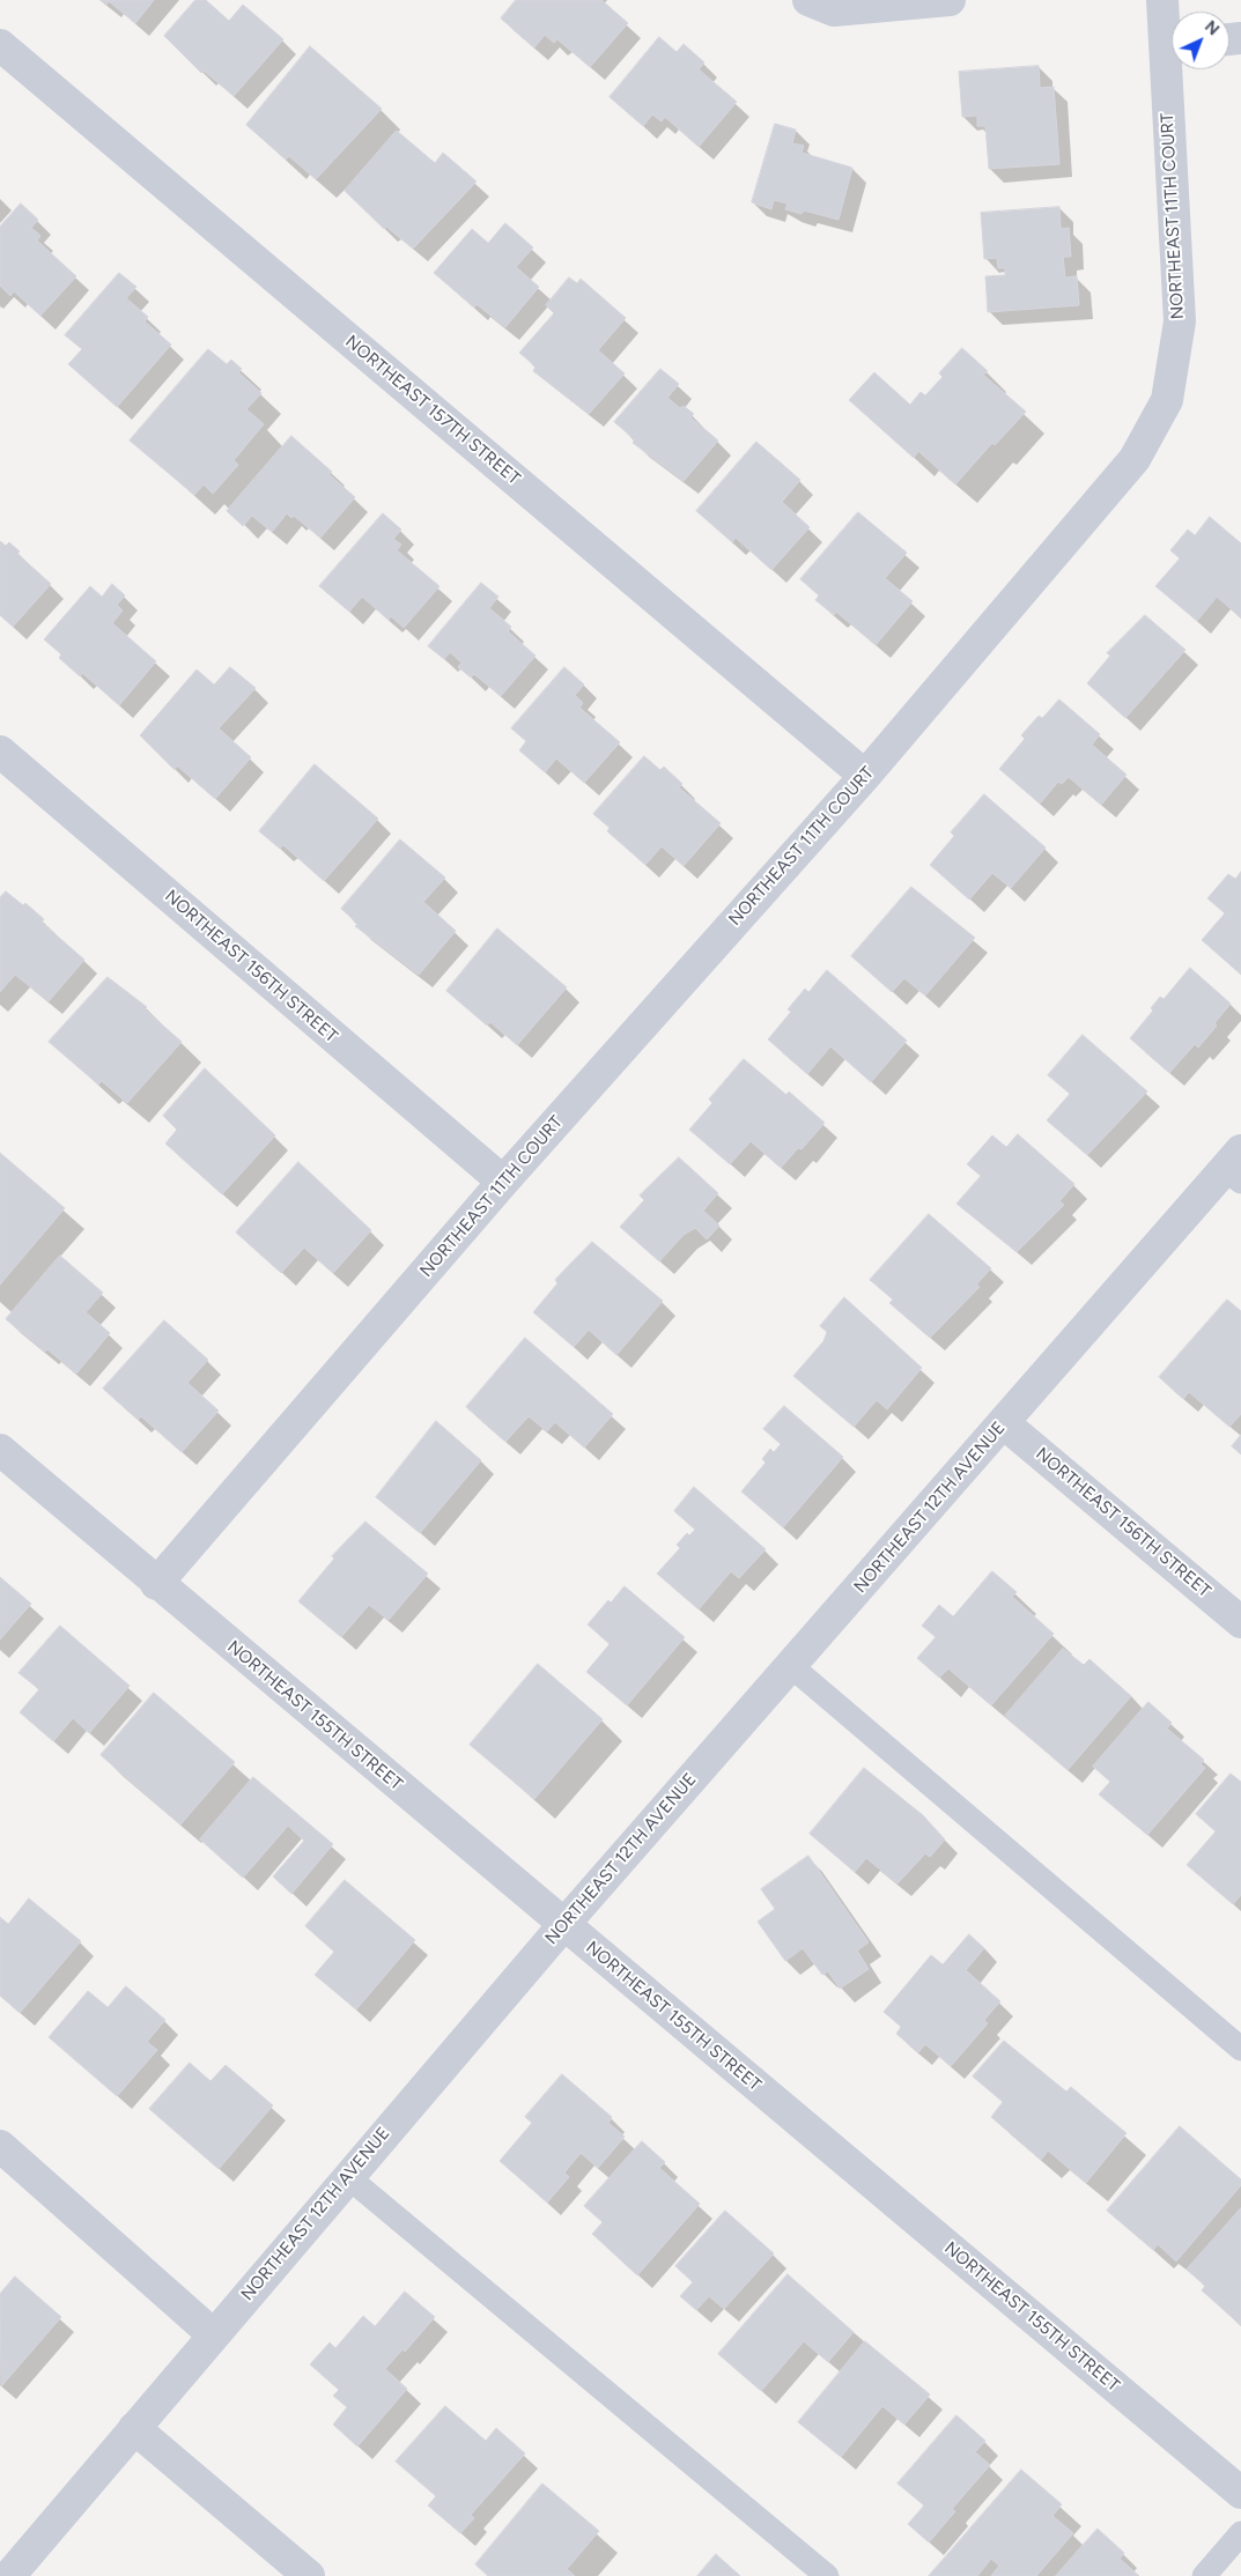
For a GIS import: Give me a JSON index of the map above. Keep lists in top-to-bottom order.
{
  "streets": {
    "street": [
      "NORTHEAST 11TH COURT",
      "NORTHEAST 157TH STREET",
      "NORTHEAST 156TH STREET",
      "NORTHEAST 12TH AVENUE",
      "NORTHEAST 155TH STREET"
    ]
  },
  "crossings": [
    ["NORTHEAST 11TH COURT", "NORTHEAST 157TH STREET"],
    ["NORTHEAST 11TH COURT", "NORTHEAST 156TH STREET"],
    ["NORTHEAST 11TH COURT", "NORTHEAST 155TH STREET"],
    ["NORTHEAST 156TH STREET", "NORTHEAST 12TH AVENUE"],
    ["NORTHEAST 12TH AVENUE", "NORTHEAST 155TH STREET"]
  ],
  "north": "top right"
}
